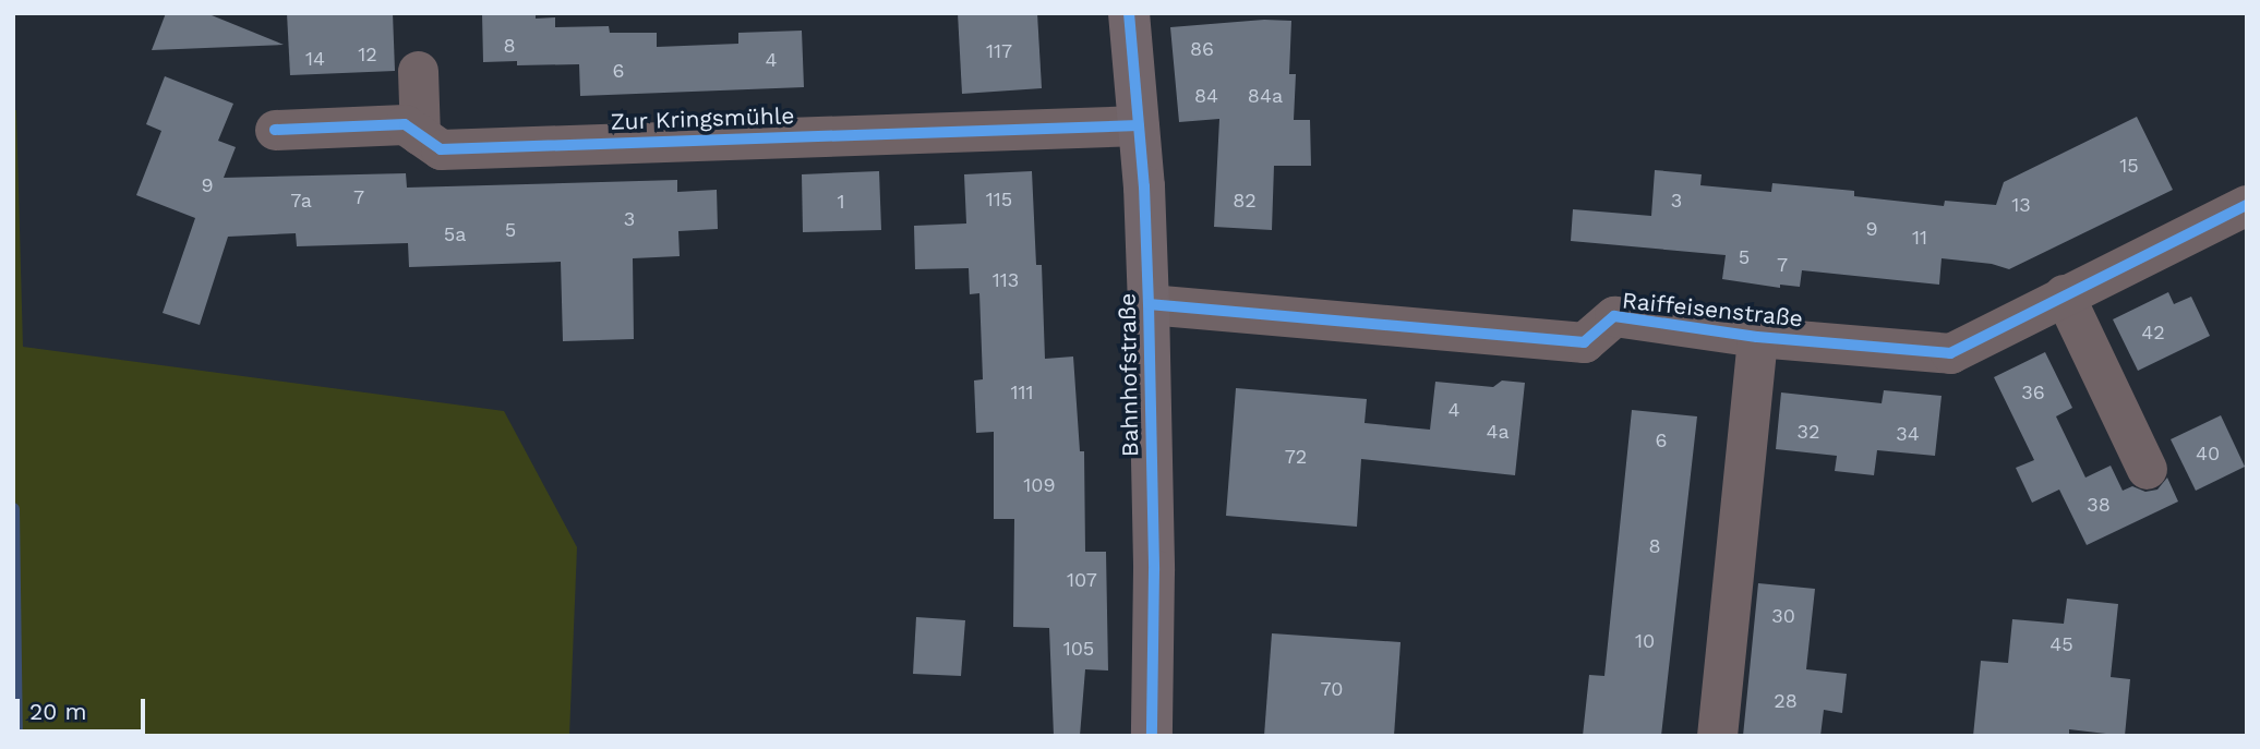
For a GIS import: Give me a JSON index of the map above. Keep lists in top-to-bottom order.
{
  "streets": {
    "street": ["Zur Kringsmühle", "Raiffeisenstraße", "Bahnhofstraße"]
  },
  "crossings": [
    ["Zur Kringsmühle", "Bahnhofstraße"],
    ["Raiffeisenstraße", "Bahnhofstraße"]
  ],
  "house_numbers": [
    "8",
    "86",
    "117",
    "12",
    "14",
    "4",
    "6",
    "84",
    "84a",
    "15",
    "9",
    "7",
    "115",
    "7a",
    "82",
    "3",
    "1",
    "13",
    "3",
    "9",
    "5",
    "5a",
    "11",
    "5",
    "7",
    "113",
    "42",
    "111",
    "36",
    "4",
    "4a",
    "32",
    "34",
    "6",
    "40",
    "72",
    "109",
    "38",
    "8",
    "107",
    "30",
    "10",
    "45",
    "105",
    "70",
    "28"
  ],
  "scale_bar": "20 m"
}
